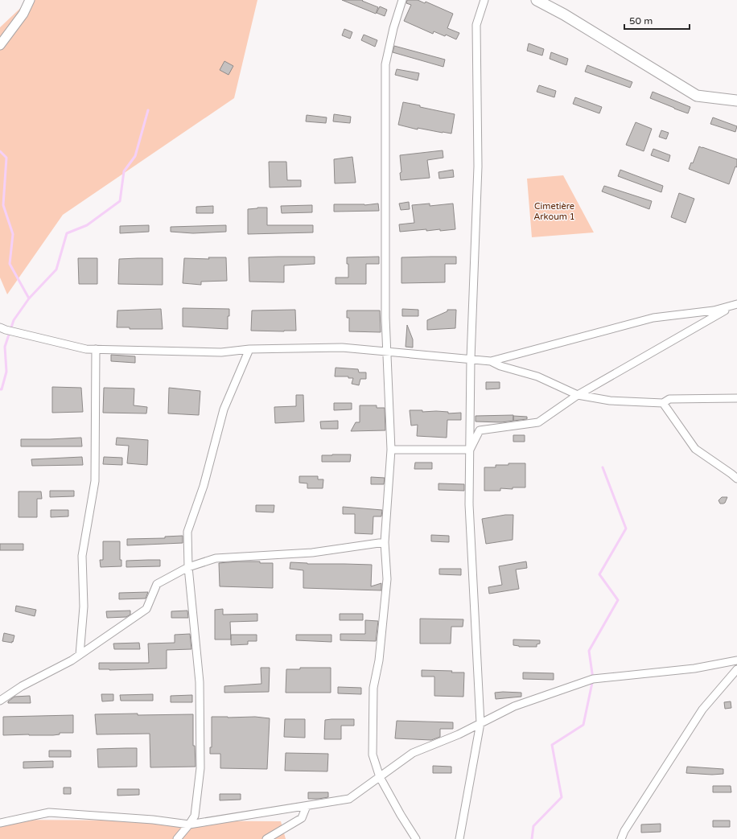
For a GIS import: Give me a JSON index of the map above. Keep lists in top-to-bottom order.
{
  "parks": ["Cimetière Arkoum 1"],
  "scale_bar": "50 m"
}
